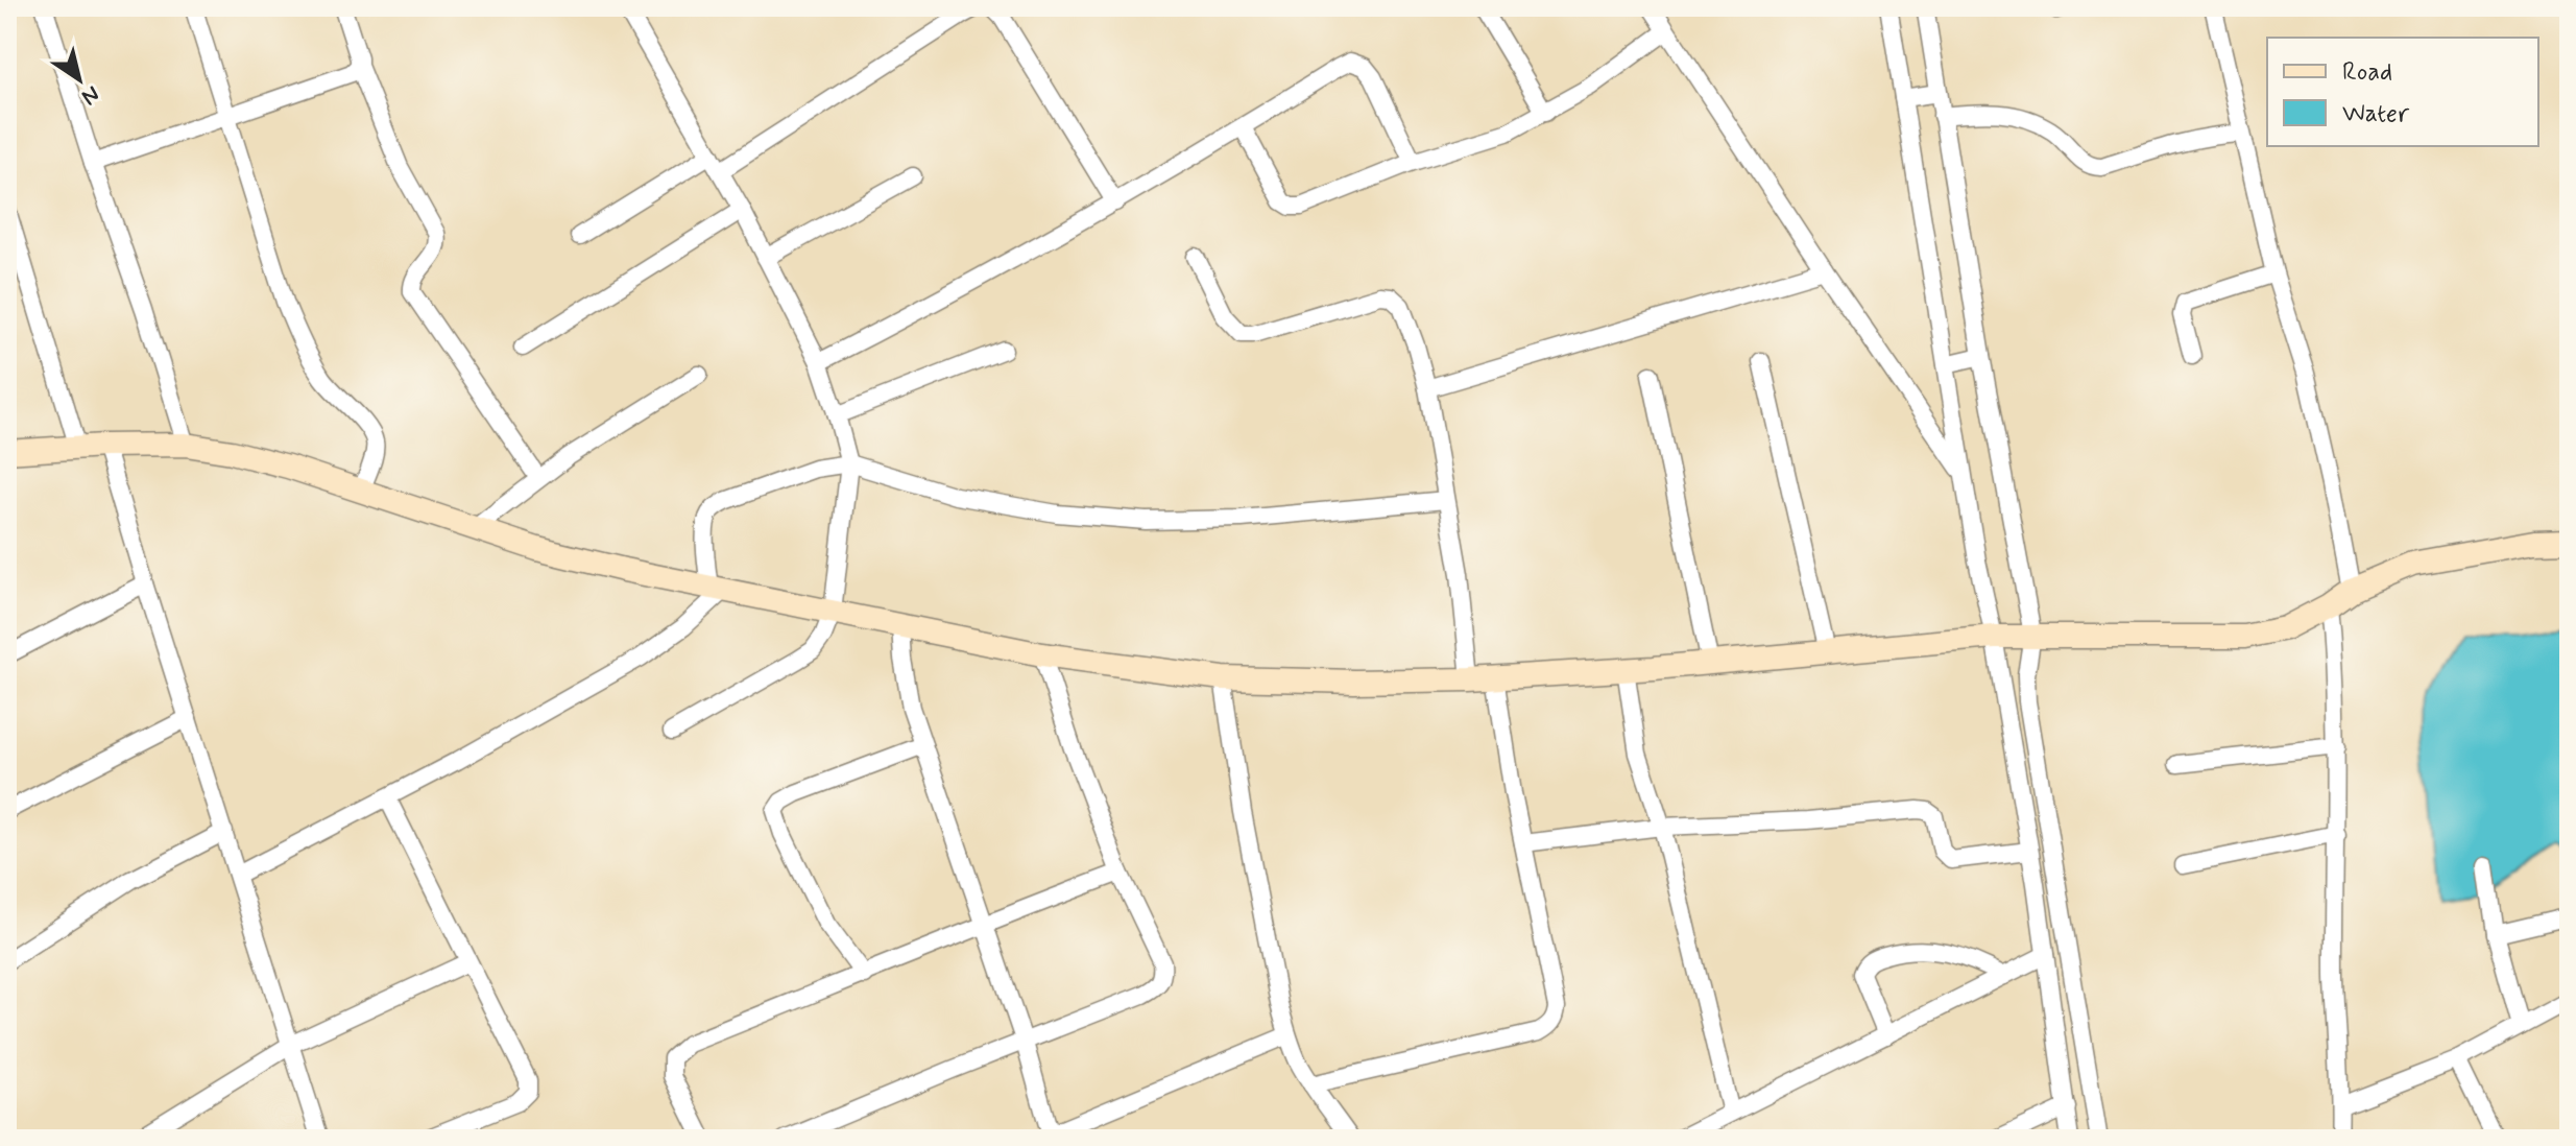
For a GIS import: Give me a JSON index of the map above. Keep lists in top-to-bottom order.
{
  "legend": ["Road", "Water"],
  "north": "bottom right"
}
